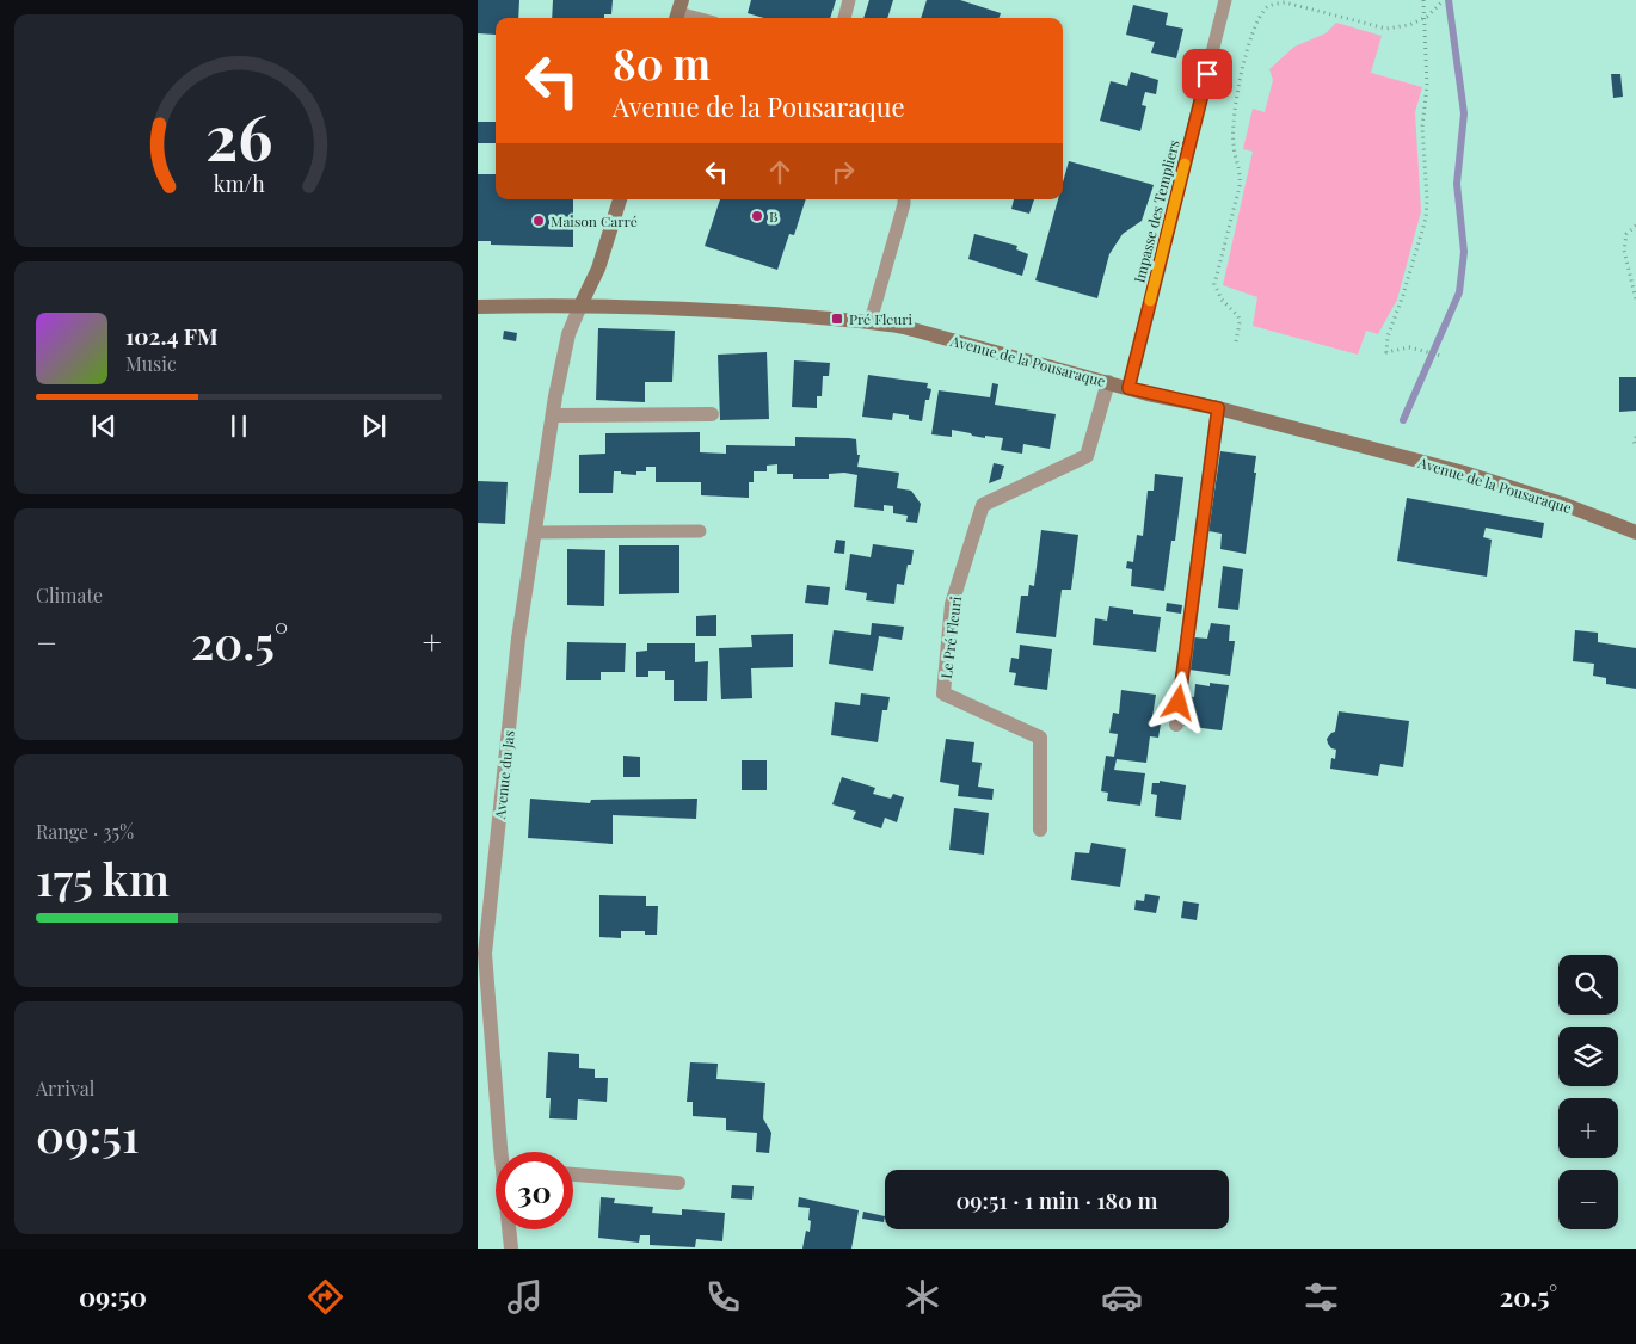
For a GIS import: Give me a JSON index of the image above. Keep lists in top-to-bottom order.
{
  "streets": {
    "street": ["Avenue de la Pousaraque", "Le Pré Fleuri", "Avenue du Jas"],
    "lane": ["Impasse des Templiers"]
  },
  "crossings": [
    ["Impasse des Templiers", "Avenue de la Pousaraque"],
    ["Avenue de la Pousaraque", "Le Pré Fleuri"],
    ["Avenue de la Pousaraque", "Avenue du Jas"]
  ],
  "places": {
    "other": ["B", "Maison Carré"],
    "transit": ["Pré Fleuri"]
  },
  "page": {
    "turn": ["80 m", "Avenue de la Pousaraque"],
    "song": ["102.4 FM", "Music"],
    "tile": [
      "Climate",
      ["Range · 35%", "175 km"],
      ["Arrival", "09:51"]
    ],
    "heat": ["−", "20.5°", "+"],
    "map_buttons": ["+", "−"],
    "limit": "30",
    "trip": "09:51 · 1 min · 180 m",
    "tabs": ["09:50", "20.5°"],
    "gauge": ["26", "km/h"]
  }
}
